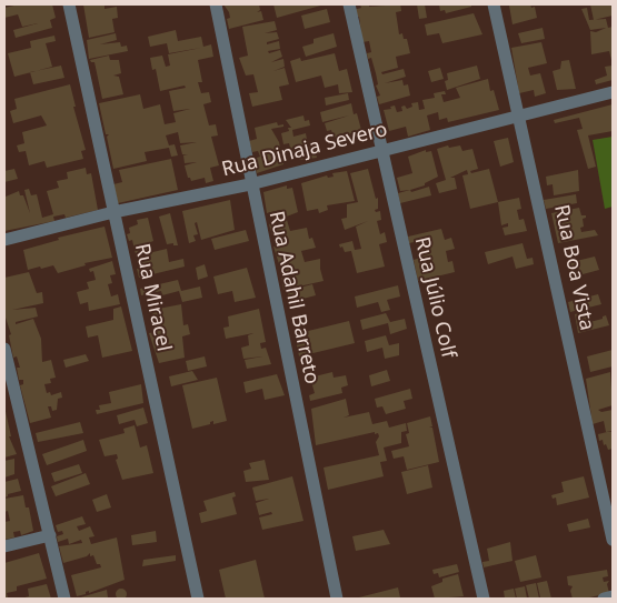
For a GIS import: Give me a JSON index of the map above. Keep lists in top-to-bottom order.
{
  "streets": {
    "street": [
      "Rua Dinaja Severo",
      "Rua Boa Vista",
      "Rua Miracel",
      "Rua Adahil Barreto",
      "Rua Júlio Colf"
    ]
  },
  "crossings": [
    ["Rua Dinaja Severo", "Rua Boa Vista"],
    ["Rua Dinaja Severo", "Rua Miracel"],
    ["Rua Dinaja Severo", "Rua Adahil Barreto"],
    ["Rua Dinaja Severo", "Rua Júlio Colf"]
  ]
}
